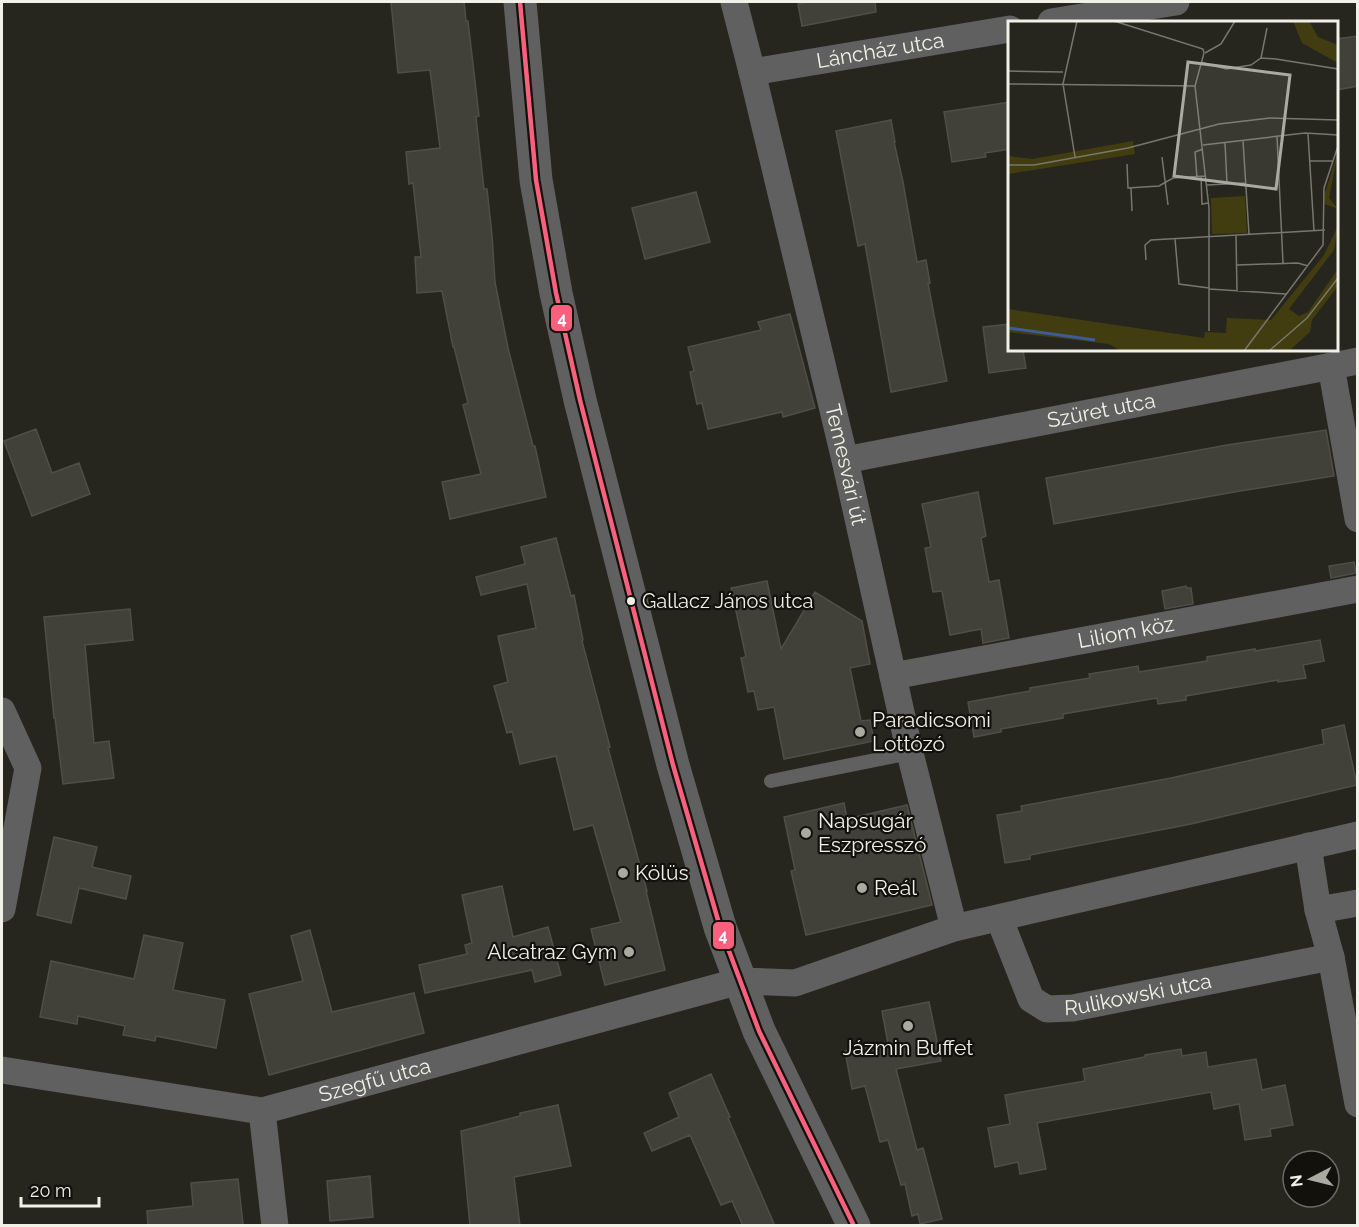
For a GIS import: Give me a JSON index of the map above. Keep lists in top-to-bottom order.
{
  "streets": {
    "street": [
      "Láncház utca",
      "Szüret utca",
      "Temesvári út",
      "Liliom köz",
      "Rulikowski utca",
      "Szegfű utca"
    ]
  },
  "crossings": [
    ["Láncház utca", "Temesvári út"],
    ["Szüret utca", "Temesvári út"],
    ["Temesvári út", "Liliom köz"]
  ],
  "places": [
    "Gallacz János utca",
    "Paradicsomi Lottózó",
    "Napsugár Eszpresszó",
    "Kölüs",
    "Reál",
    "Alcatraz Gym",
    "Jázmin Buffet"
  ],
  "lines": ["transit line 4"],
  "scale_bar": "20 m",
  "north": "left"
}
